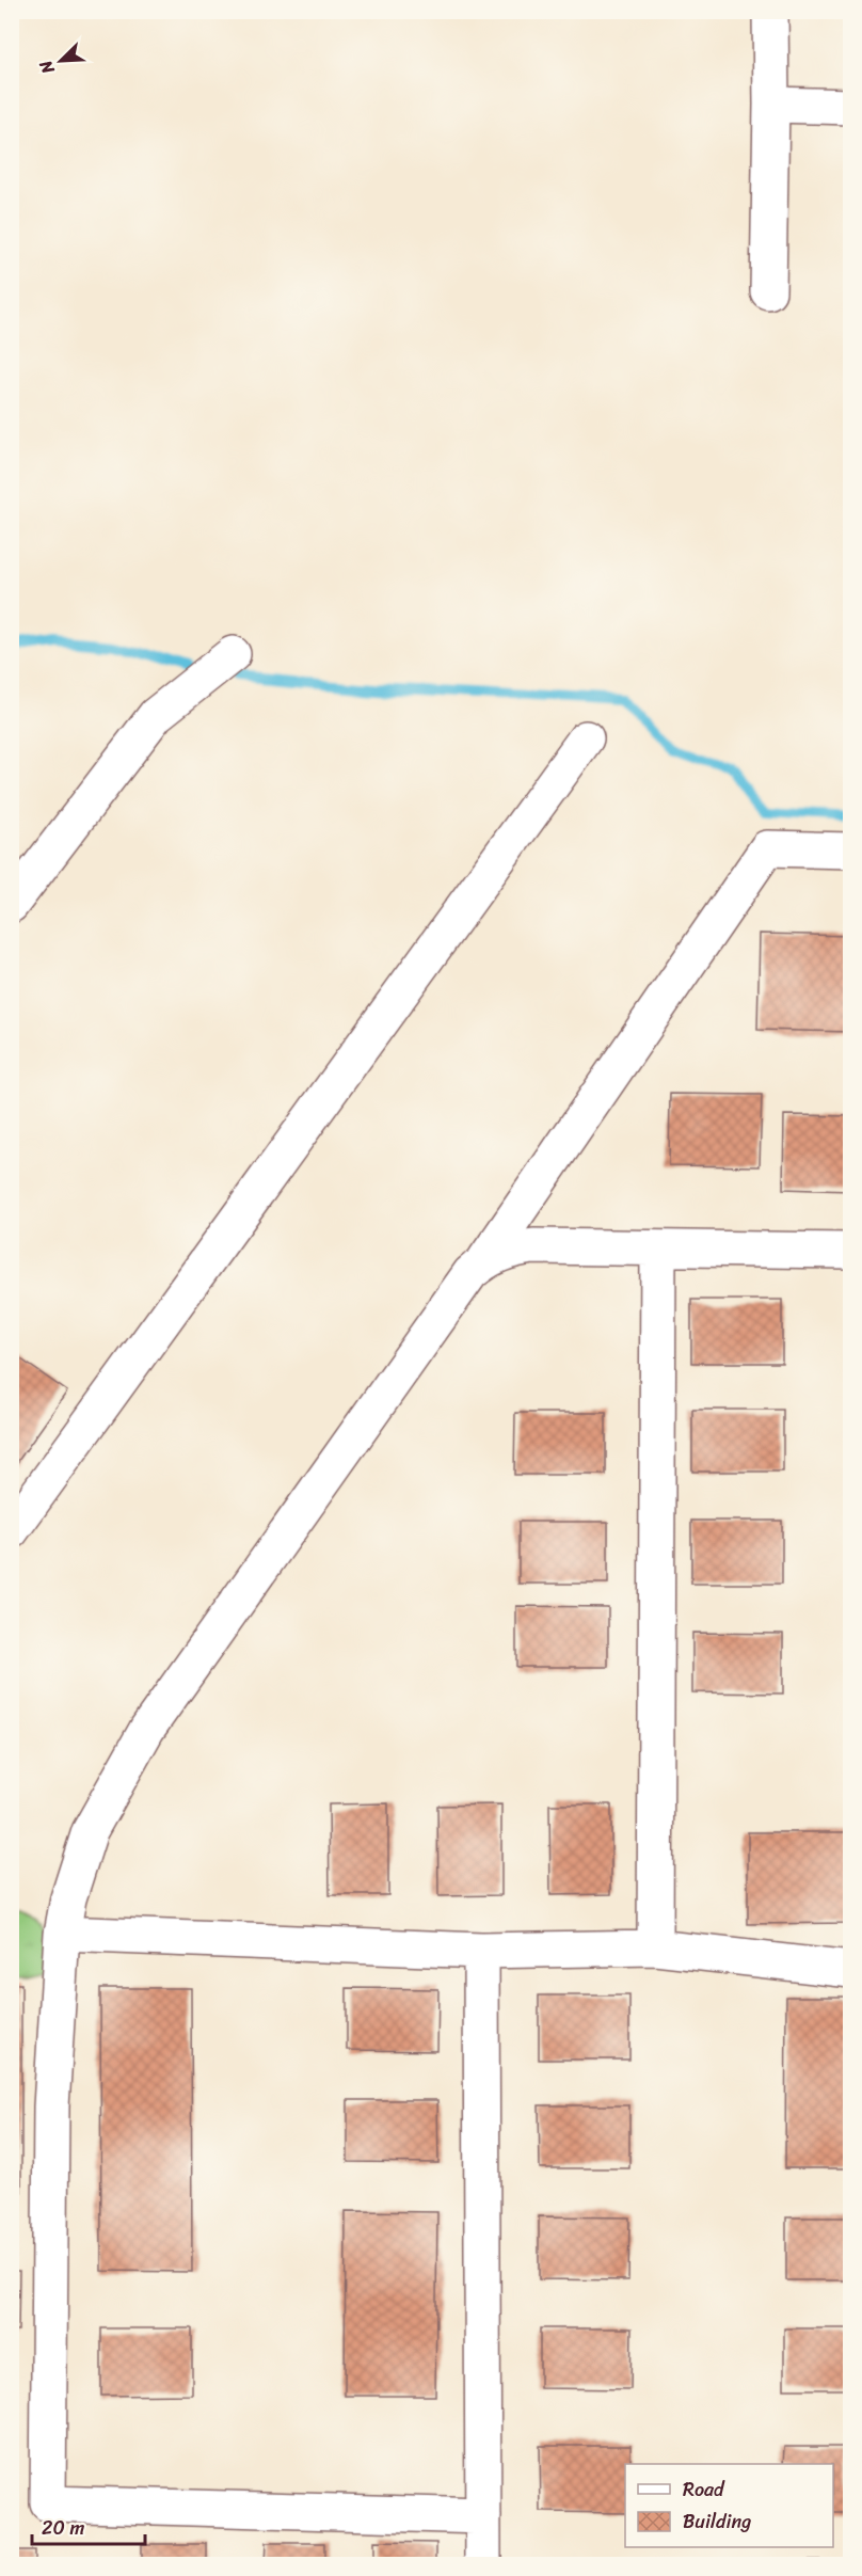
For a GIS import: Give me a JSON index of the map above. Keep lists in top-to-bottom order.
{
  "legend": ["Road", "Building"],
  "scale_bar": "20 m",
  "north": "bottom left"
}
